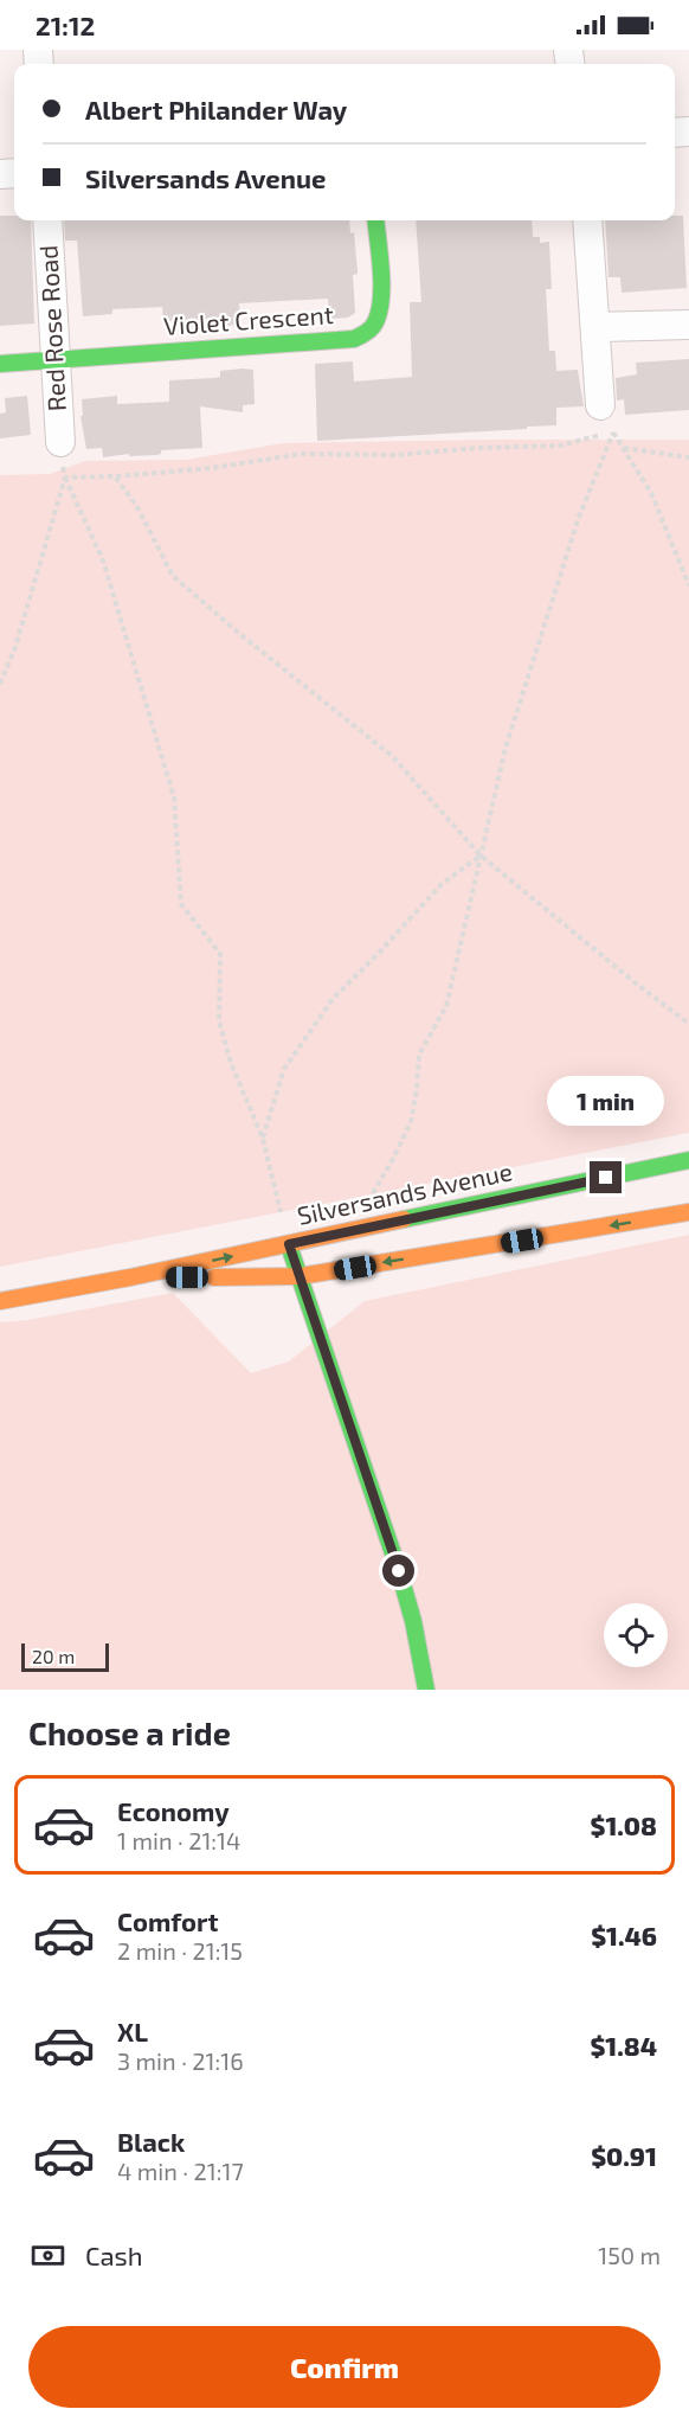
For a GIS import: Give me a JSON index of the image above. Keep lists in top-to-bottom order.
{
  "streets": {
    "street": ["Violet Crescent", "Red Rose Road", "Silversands Avenue"]
  },
  "crossings": [
    ["Violet Crescent", "Red Rose Road"]
  ],
  "scale_bar": "20 m",
  "page": {
    "status": "21:12",
    "banner": ["Albert Philander Way", "Silversands Avenue"],
    "bubble": "1 min",
    "scale": "20 m",
    "heading": "Choose a ride",
    "list": [
      {
        "name": "Economy",
        "note": "1 min · 21:14",
        "value": "$1.08"
      },
      {
        "name": "Comfort",
        "note": "2 min · 21:15",
        "value": "$1.46"
      },
      {
        "name": "XL",
        "note": "3 min · 21:16",
        "value": "$1.84"
      },
      {
        "name": "Black",
        "note": "4 min · 21:17",
        "value": "$0.91"
      }
    ],
    "pay": ["Cash", "150 m"],
    "buttons": "Confirm"
  }
}
